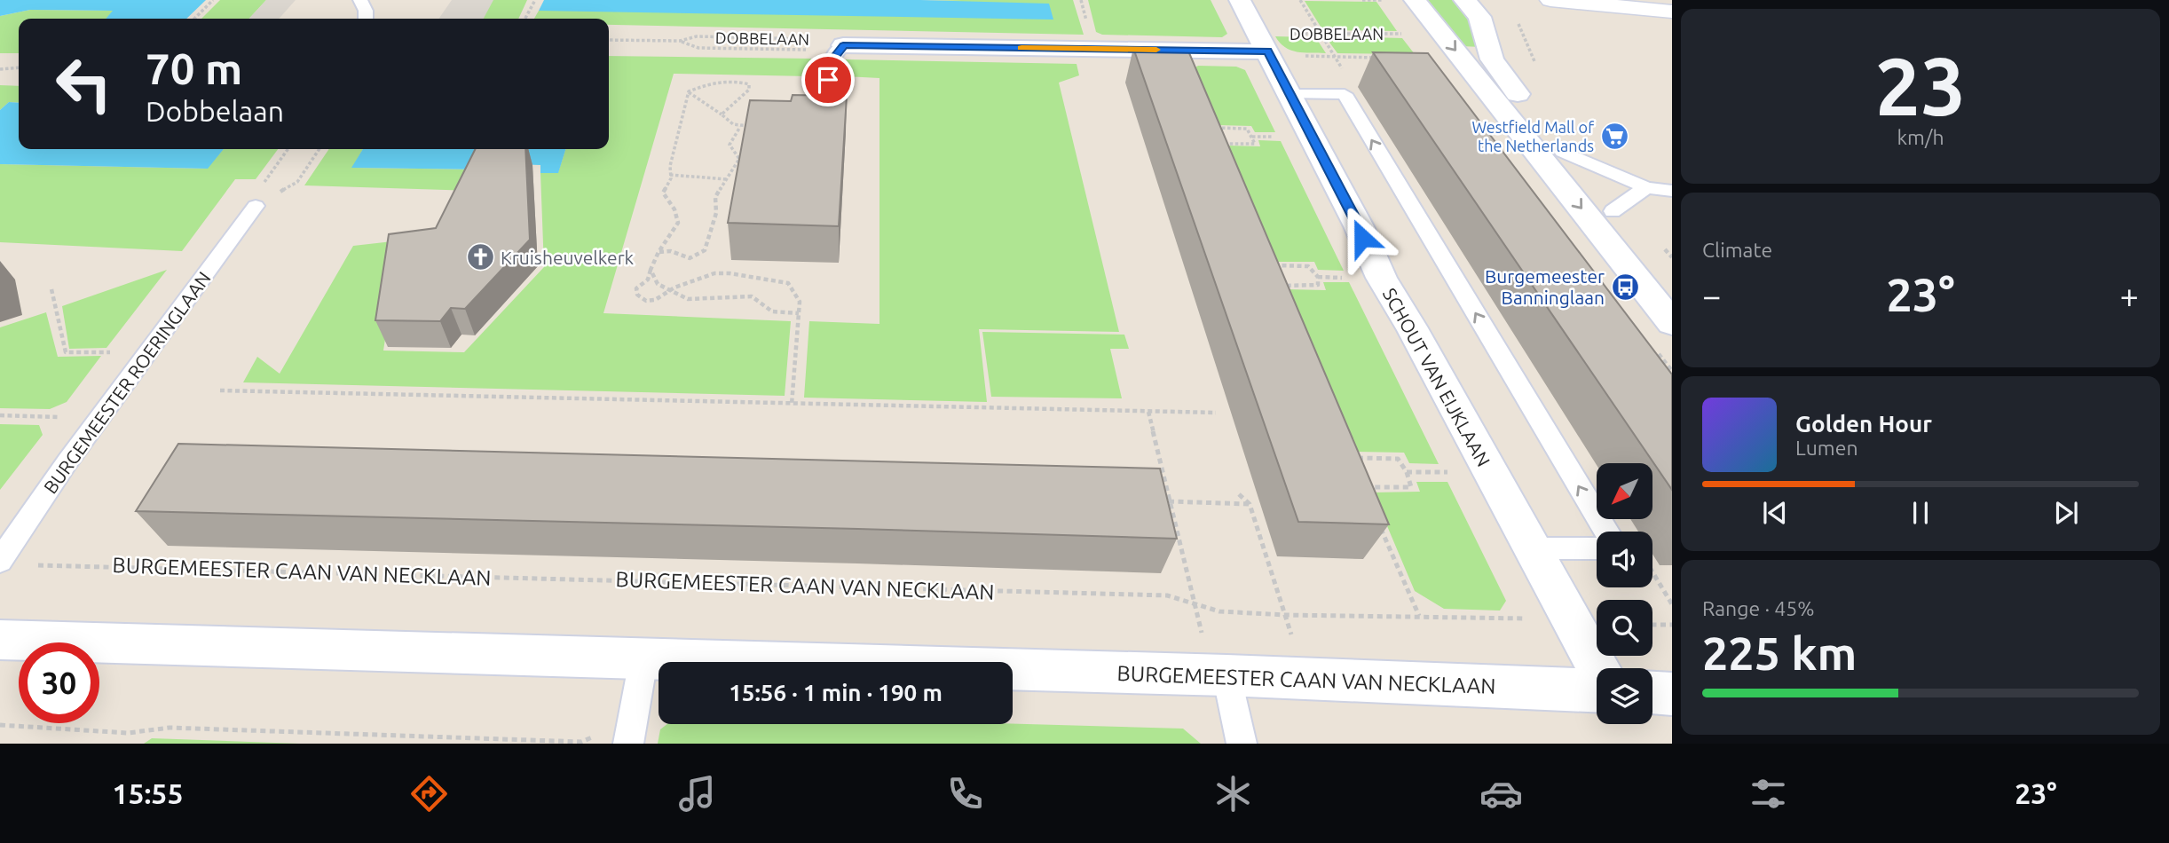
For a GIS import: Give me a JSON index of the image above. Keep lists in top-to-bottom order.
{
  "streets": {
    "street": ["DOBBELAAN", "SCHOUT VAN EIJKLAAN", "BURGEMEESTER CAAN VAN NECKLAAN"],
    "lane": ["BURGEMEESTER ROERINGLAAN"]
  },
  "crossings": [
    ["DOBBELAAN", "SCHOUT VAN EIJKLAAN"],
    ["SCHOUT VAN EIJKLAAN", "BURGEMEESTER CAAN VAN NECKLAAN"]
  ],
  "places": {
    "supermarket": ["Westfield Mall of the Netherlands"],
    "church": ["Kruisheuvelkerk"],
    "bus stop": ["Burgemeester Banninglaan"]
  },
  "north": "bottom left",
  "page": {
    "tile": [
      ["23", "km/h"],
      "Climate",
      ["Range · 45%", "225 km"]
    ],
    "turn": ["70 m", "Dobbelaan"],
    "heat": ["−", "23°", "+"],
    "song": ["Golden Hour", "Lumen"],
    "limit": "30",
    "trip": "15:56 · 1 min · 190 m",
    "tabs": ["15:55", "23°"]
  }
}
